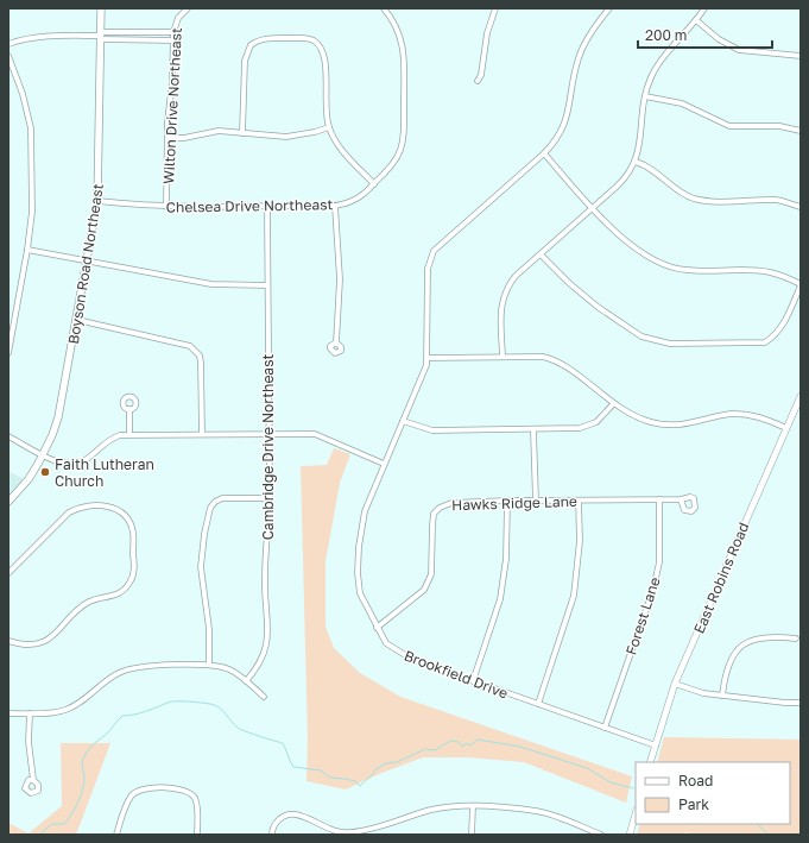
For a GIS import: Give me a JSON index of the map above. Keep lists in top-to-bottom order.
{
  "streets": {
    "main road": ["Boyson Road Northeast"],
    "street": [
      "Wilton Drive Northeast",
      "Chelsea Drive Northeast",
      "Cambridge Drive Northeast",
      "Hawks Ridge Lane",
      "East Robins Road",
      "Forest Lane",
      "Brookfield Drive"
    ]
  },
  "crossings": [
    ["Wilton Drive Northeast", "Chelsea Drive Northeast"],
    ["Chelsea Drive Northeast", "Boyson Road Northeast"],
    ["Chelsea Drive Northeast", "Cambridge Drive Northeast"],
    ["Hawks Ridge Lane", "Forest Lane"],
    ["Hawks Ridge Lane", "Brookfield Drive"],
    ["East Robins Road", "Brookfield Drive"],
    ["Forest Lane", "Brookfield Drive"]
  ],
  "places": ["Faith Lutheran Church"],
  "legend": ["Road", "Park"],
  "scale_bar": "200 m"
}
